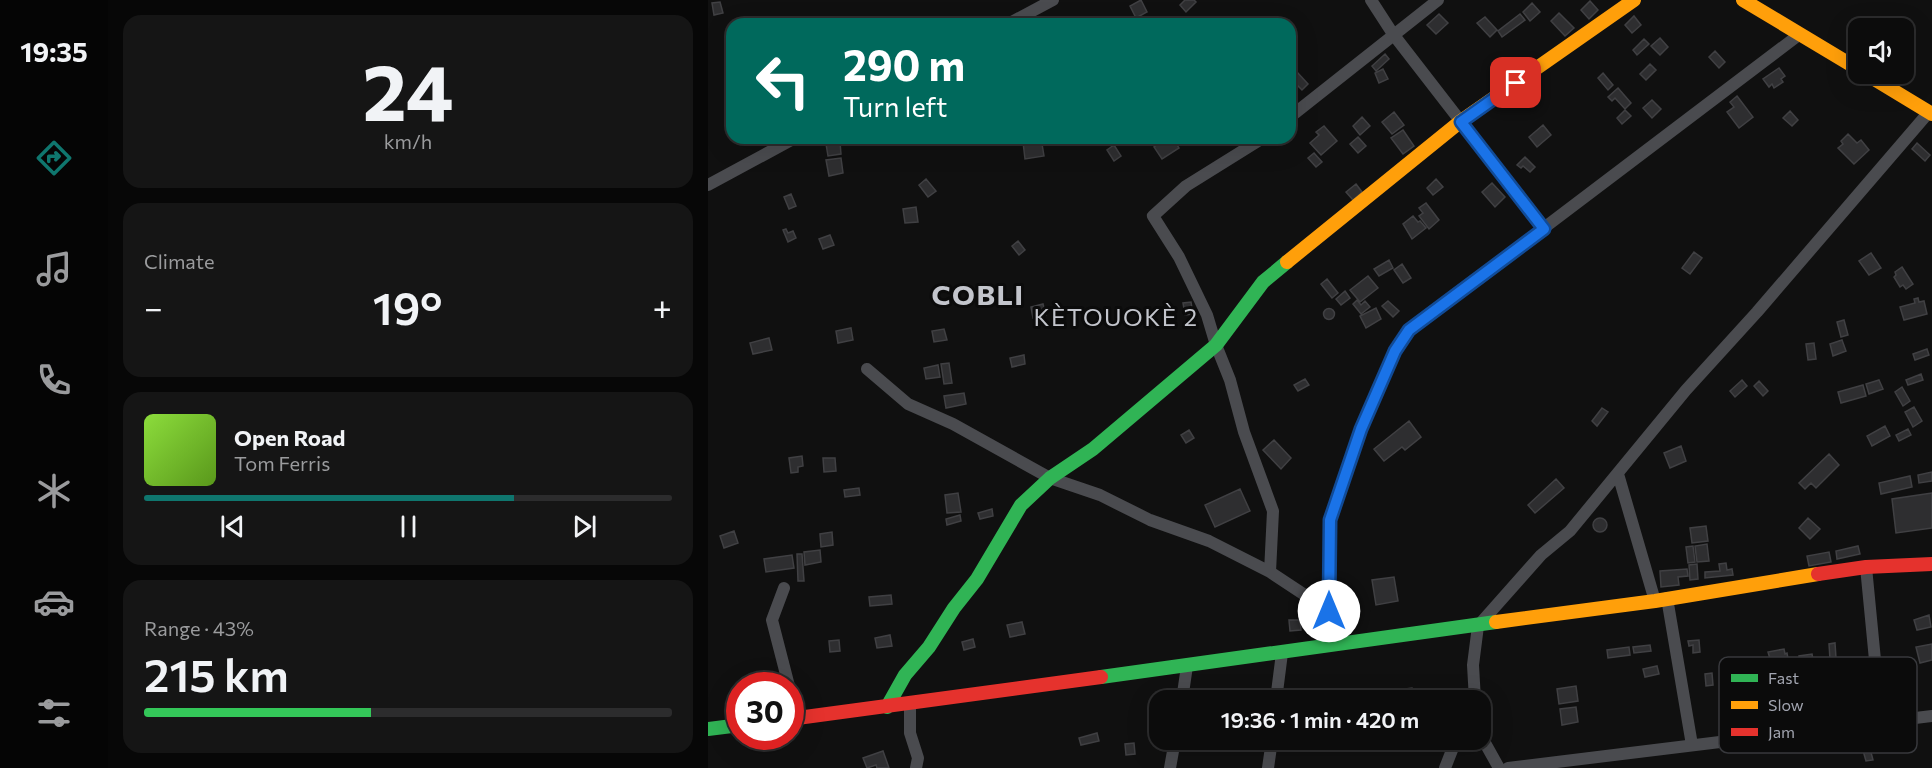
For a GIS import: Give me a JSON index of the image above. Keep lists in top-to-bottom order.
{
  "districts": ["COBLI", "KÈTOUOKÈ 2"],
  "legend": ["Fast", "Slow", "Jam"],
  "page": {
    "tabs": "19:35",
    "tile": [
      ["24", "km/h"],
      "Climate",
      ["Range · 43%", "215 km"]
    ],
    "turn": ["290 m", "Turn left"],
    "heat": ["−", "19°", "+"],
    "song": ["Open Road", "Tom Ferris"],
    "limit": "30",
    "trip": "19:36 · 1 min · 420 m"
  }
}
